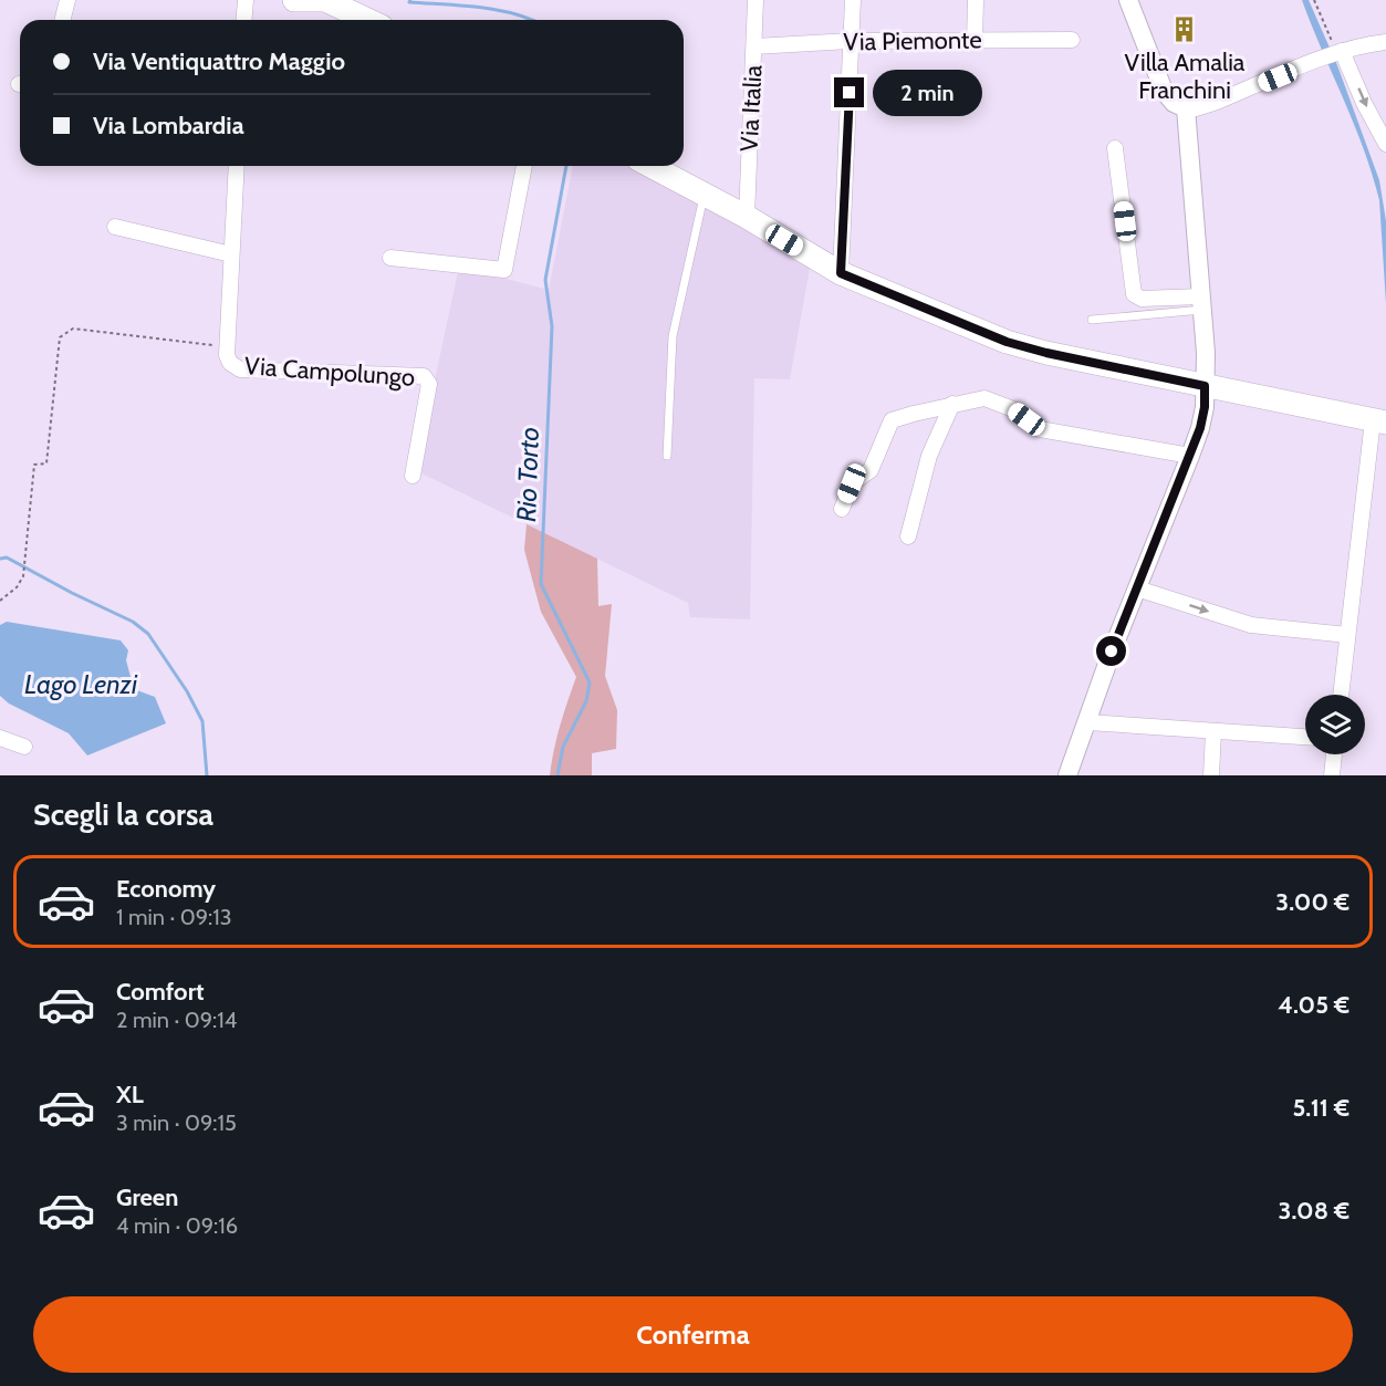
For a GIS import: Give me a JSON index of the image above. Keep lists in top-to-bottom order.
{
  "streets": {
    "street": ["Via Piemonte", "Via Italia", "Via Campolungo"]
  },
  "crossings": [
    ["Via Piemonte", "Via Italia"]
  ],
  "water": ["Rio Torto", "Lago Lenzi"],
  "places": {
    "building": ["Villa Amalia Franchini"]
  },
  "page": {
    "banner": ["Via Ventiquattro Maggio", "Via Lombardia"],
    "bubble": "2 min",
    "heading": "Scegli la corsa",
    "list": [
      {
        "name": "Economy",
        "note": "1 min · 09:13",
        "value": "3.00 €"
      },
      {
        "name": "Comfort",
        "note": "2 min · 09:14",
        "value": "4.05 €"
      },
      {
        "name": "XL",
        "note": "3 min · 09:15",
        "value": "5.11 €"
      },
      {
        "name": "Green",
        "note": "4 min · 09:16",
        "value": "3.08 €"
      }
    ],
    "buttons": "Conferma"
  }
}
